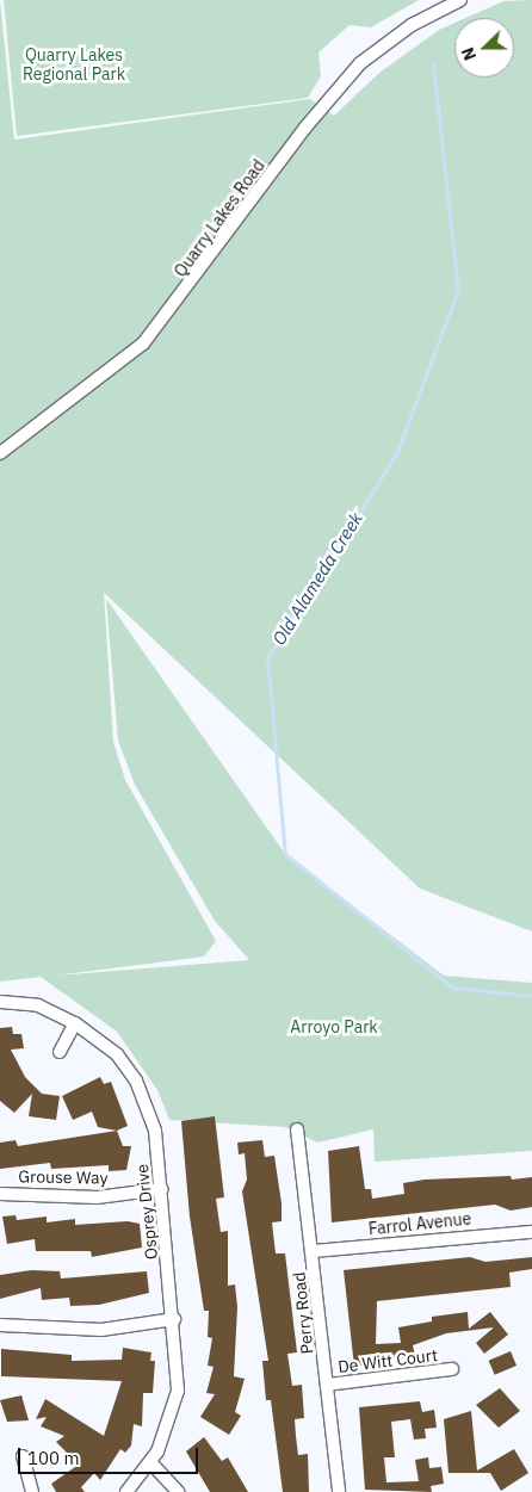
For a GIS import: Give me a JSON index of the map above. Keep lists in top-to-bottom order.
{
  "streets": {
    "street": [
      "Quarry Lakes Road",
      "Grouse Way",
      "Osprey Drive",
      "Farrol Avenue",
      "Perry Road",
      "De Witt Court"
    ]
  },
  "crossings": [
    ["Grouse Way", "Osprey Drive"],
    ["Farrol Avenue", "Perry Road"],
    ["Perry Road", "De Witt Court"]
  ],
  "water": ["Old Alameda Creek"],
  "parks": ["Quarry Lakes Regional Park", "Arroyo Park"],
  "scale_bar": "100 m",
  "north": "left"
}
